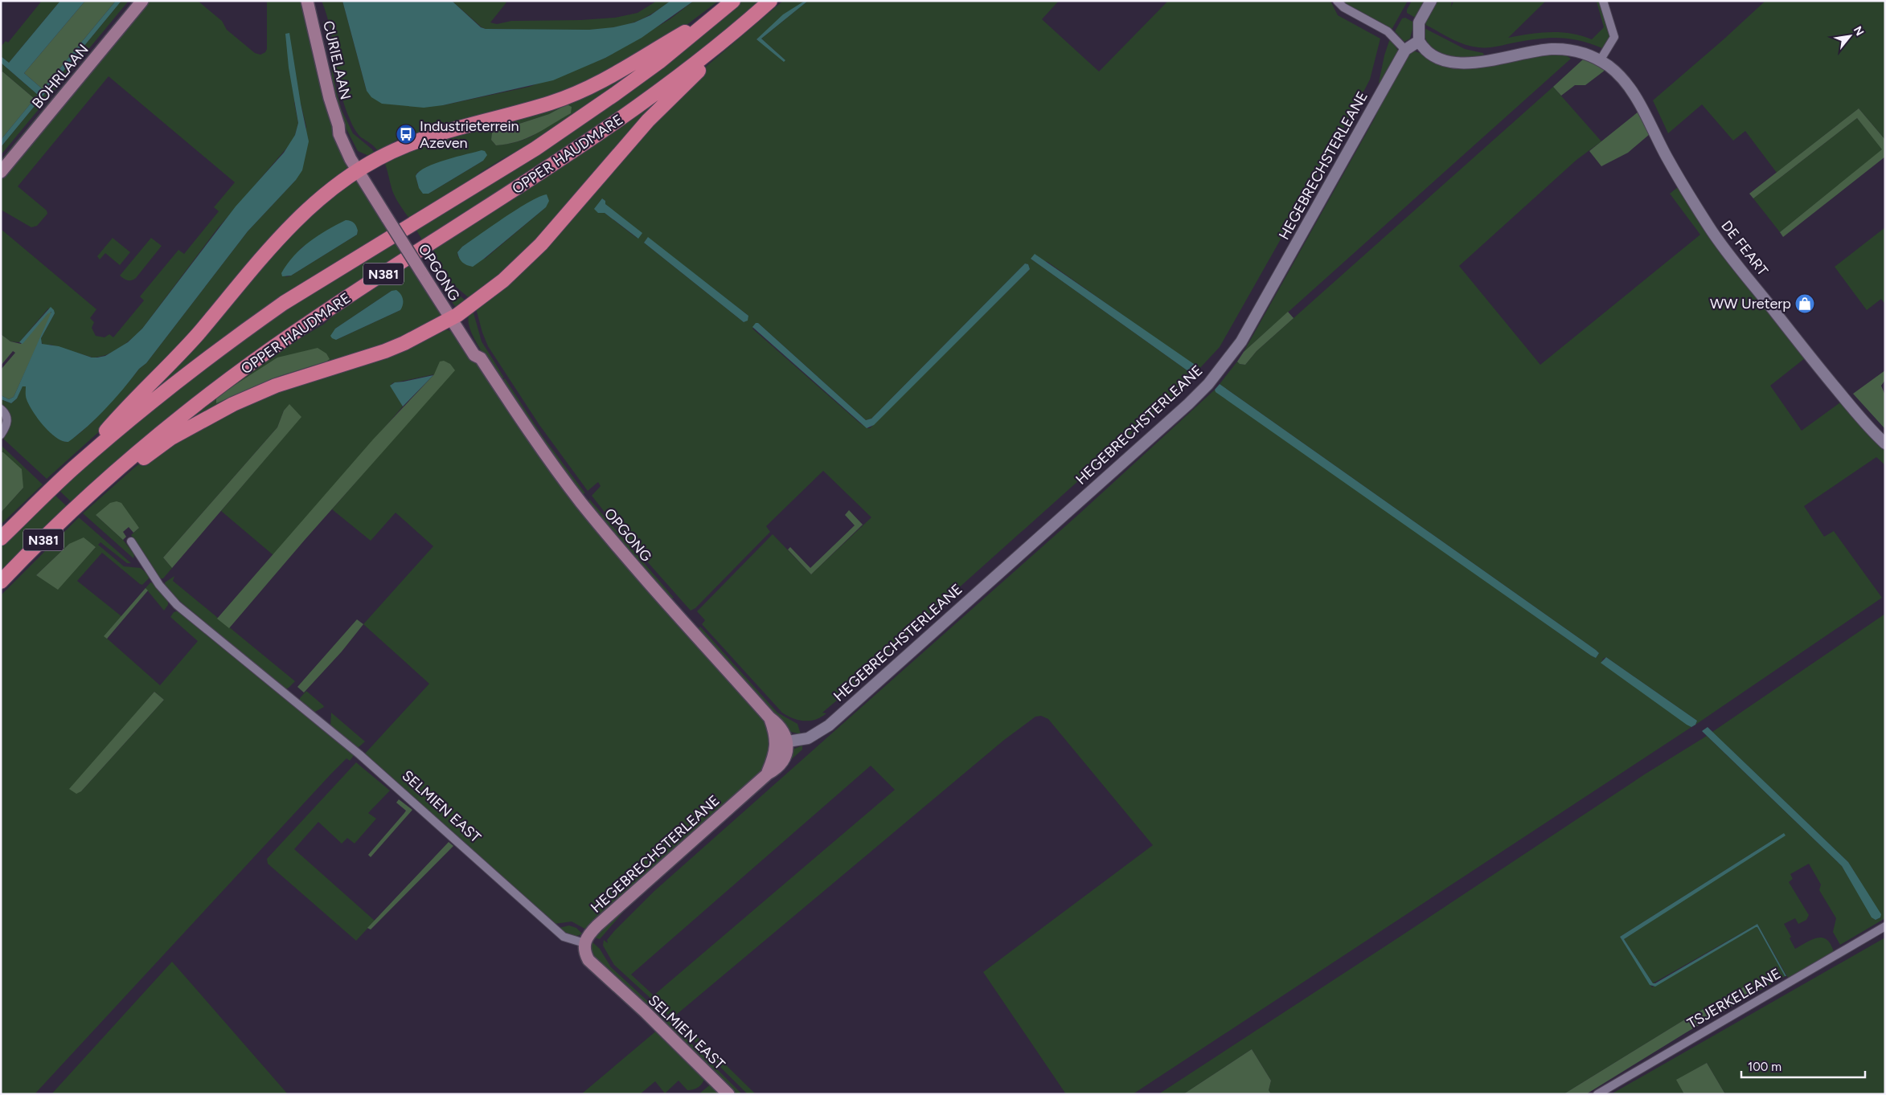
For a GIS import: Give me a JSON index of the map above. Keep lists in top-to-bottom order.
{
  "streets": {
    "highway": ["OPPER HAUDMARE", "N381"],
    "main road": [
      "CURIELAAN",
      "BOHRLAAN",
      "HEGEBRECHSTERLEANE",
      "OPGONG",
      "SELMIEN EAST"
    ],
    "street": ["DE FEART", "TSJERKELEANE"]
  },
  "crossings": [
    ["CURIELAAN", "OPGONG"],
    ["CURIELAAN", "N381"],
    ["OPPER HAUDMARE", "N381"],
    ["HEGEBRECHSTERLEANE", "DE FEART"],
    ["HEGEBRECHSTERLEANE", "OPGONG"],
    ["HEGEBRECHSTERLEANE", "SELMIEN EAST"],
    ["OPGONG", "N381"]
  ],
  "places": {
    "bus stop": ["Industrieterrein Azeven"],
    "shop": ["WW Ureterp"]
  },
  "scale_bar": "100 m",
  "north": "top right"
}
